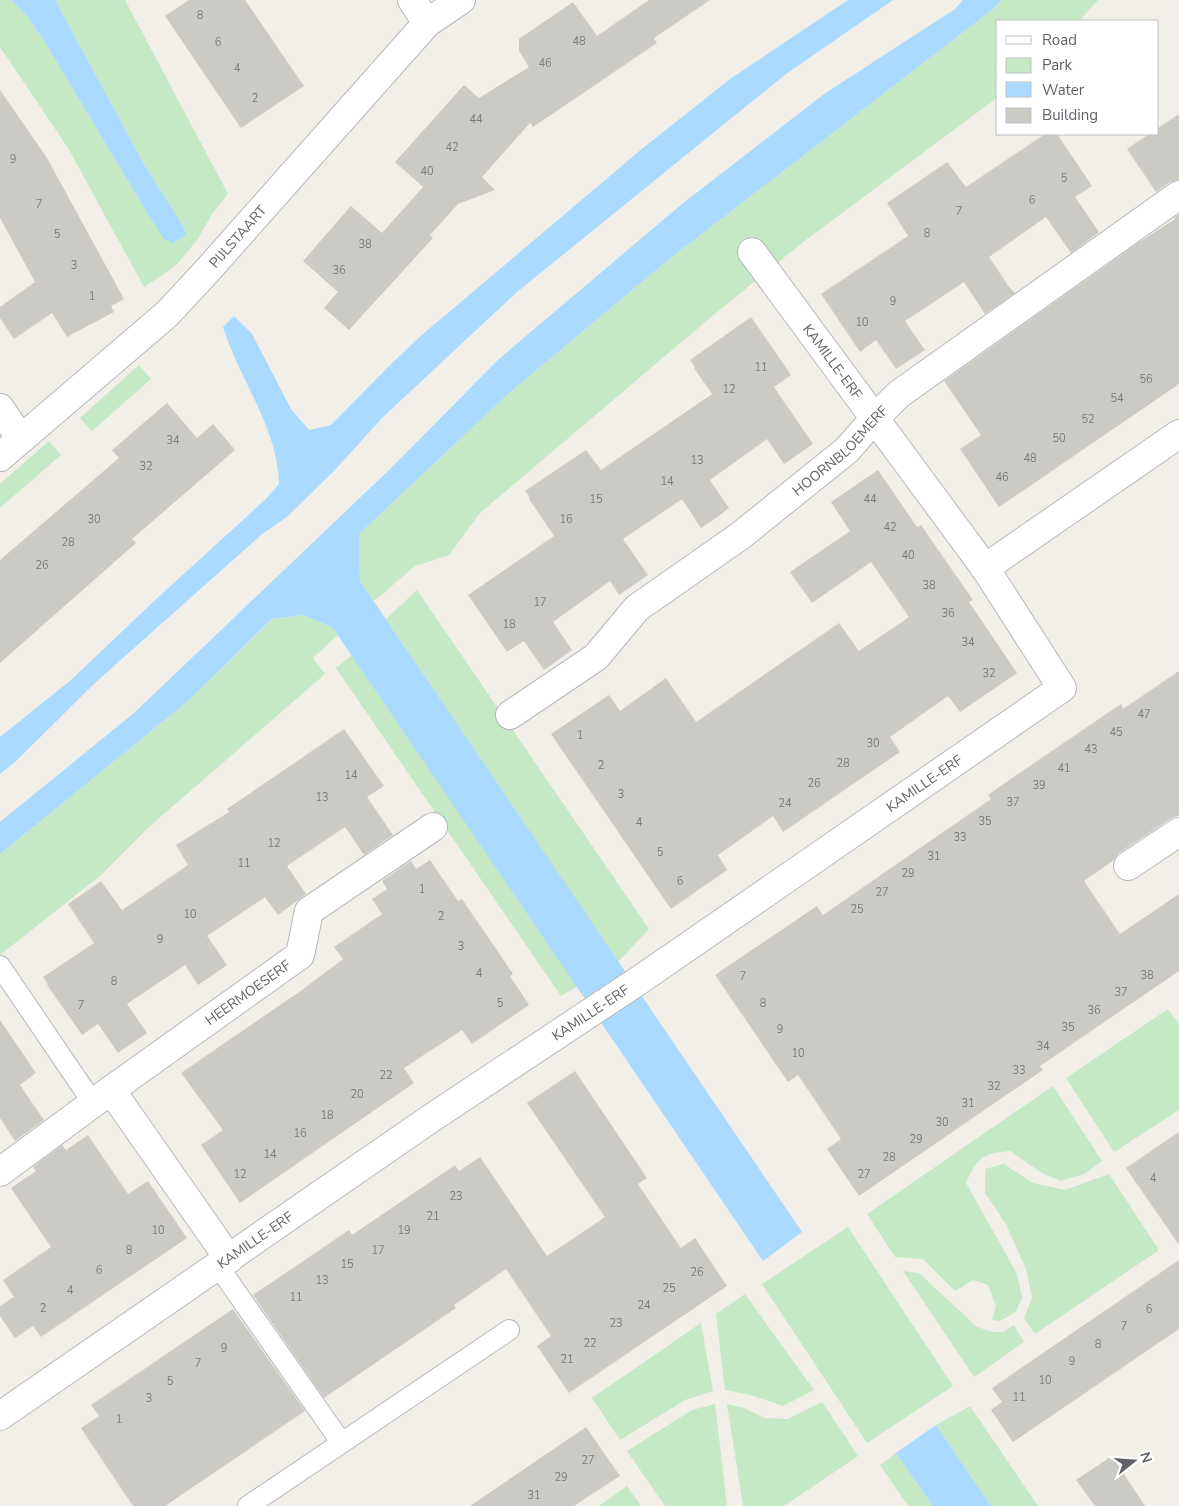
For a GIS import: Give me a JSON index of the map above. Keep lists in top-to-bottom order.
{
  "streets": {
    "street": [
      "PIJLSTAART",
      "KAMILLE-ERF",
      "HOORNBLOEMERF",
      "HEERMOESERF"
    ]
  },
  "crossings": [
    ["KAMILLE-ERF", "HOORNBLOEMERF"]
  ],
  "house_numbers": [
    "8",
    "48",
    "6",
    "46",
    "4",
    "2",
    "44",
    "42",
    "9",
    "40",
    "5",
    "6",
    "7",
    "7",
    "8",
    "5",
    "38",
    "3",
    "36",
    "1",
    "9",
    "10",
    "11",
    "56",
    "12",
    "54",
    "52",
    "50",
    "34",
    "48",
    "13",
    "32",
    "46",
    "14",
    "15",
    "44",
    "30",
    "16",
    "42",
    "28",
    "40",
    "26",
    "38",
    "17",
    "36",
    "18",
    "34",
    "32",
    "47",
    "45",
    "1",
    "30",
    "43",
    "28",
    "2",
    "41",
    "14",
    "26",
    "39",
    "3",
    "13",
    "37",
    "24",
    "35",
    "4",
    "33",
    "12",
    "5",
    "31",
    "11",
    "29",
    "6",
    "1",
    "27",
    "25",
    "10",
    "2",
    "9",
    "3",
    "4",
    "38",
    "7",
    "8",
    "37",
    "5",
    "8",
    "7",
    "36",
    "35",
    "9",
    "34",
    "10",
    "33",
    "22",
    "32",
    "20",
    "31",
    "18",
    "30",
    "16",
    "29",
    "14",
    "28",
    "12",
    "27",
    "4",
    "23",
    "21",
    "10",
    "19",
    "8",
    "17",
    "15",
    "6",
    "26",
    "13",
    "25",
    "4",
    "11",
    "24",
    "2",
    "6",
    "23",
    "7",
    "22",
    "8",
    "9",
    "21",
    "9",
    "7",
    "10",
    "5",
    "11",
    "3",
    "1",
    "27",
    "29",
    "31"
  ],
  "legend": [
    "Road",
    "Park",
    "Water",
    "Building"
  ],
  "north": "right"
}
